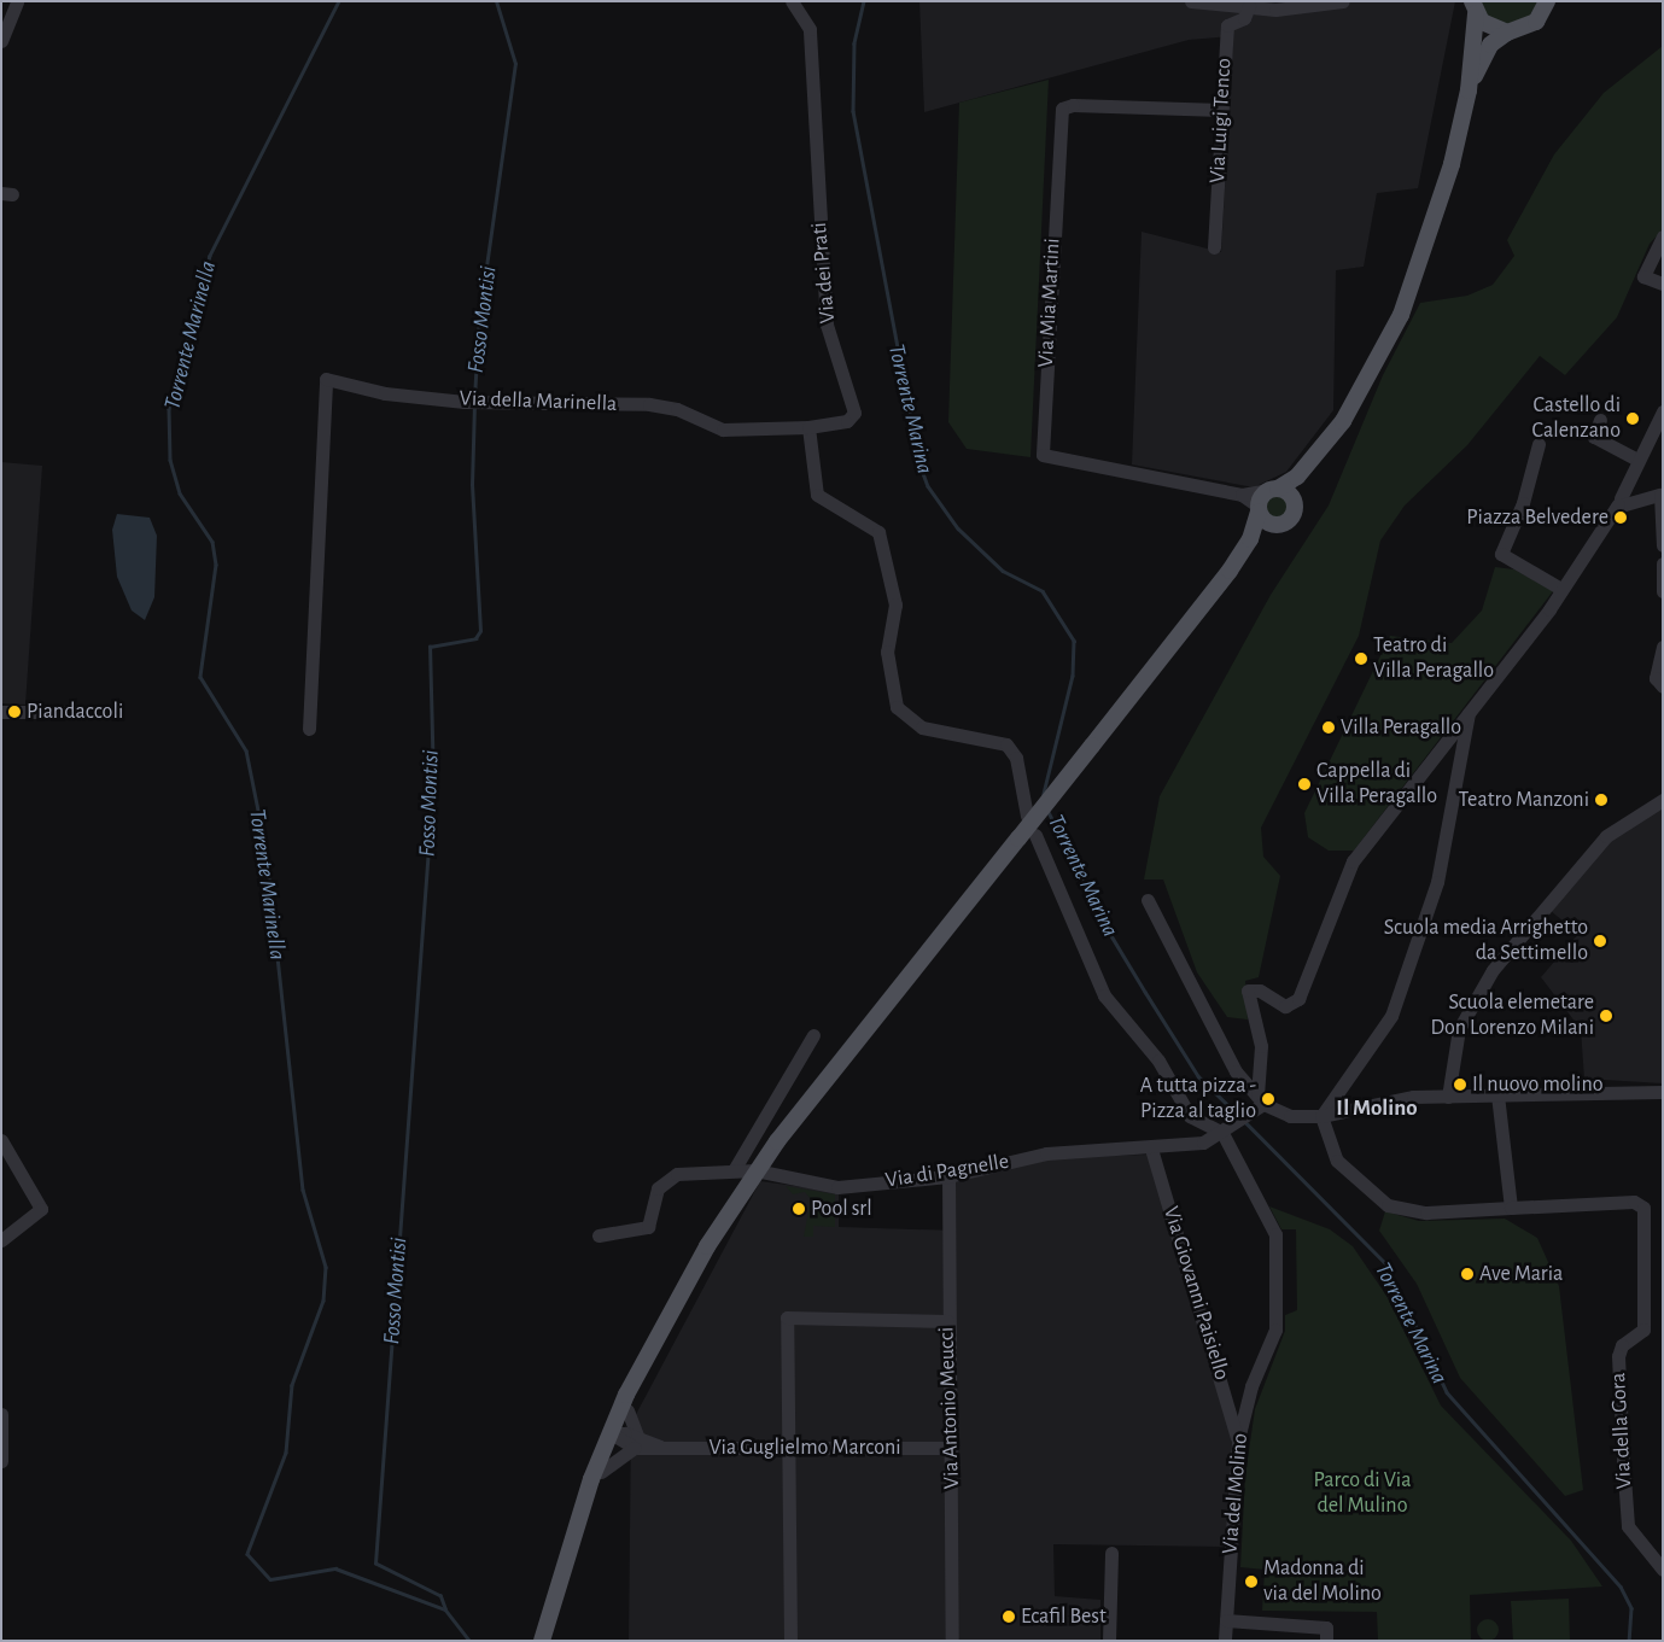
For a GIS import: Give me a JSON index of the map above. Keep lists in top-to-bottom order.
{
  "streets": {
    "street": [
      "Via Luigi Tenco",
      "Via dei Prati",
      "Via Mia Martini",
      "Via della Marinella",
      "Via di Pagnelle",
      "Via Giovanni Paisiello",
      "Via Antonio Meucci",
      "Via della Gora",
      "Via Guglielmo Marconi",
      "Via del Molino"
    ]
  },
  "crossings": [
    ["Via Luigi Tenco", "Via Mia Martini"],
    ["Via dei Prati", "Via della Marinella"],
    ["Via di Pagnelle", "Via Giovanni Paisiello"],
    ["Via di Pagnelle", "Via Antonio Meucci"],
    ["Via di Pagnelle", "Via del Molino"],
    ["Via Giovanni Paisiello", "Via del Molino"],
    ["Via Antonio Meucci", "Via Guglielmo Marconi"]
  ],
  "districts": ["Il Molino"],
  "water": ["Fosso Montisi", "Torrente Marinella", "Torrente Marina"],
  "parks": ["Parco di Via del Mulino"],
  "places": [
    "Castello di Calenzano",
    "Piazza Belvedere",
    "Teatro di Villa Peragallo",
    "Piandaccoli",
    "Villa Peragallo",
    "Cappella di Villa Peragallo",
    "Teatro Manzoni",
    "Scuola media Arrighetto da Settimello",
    "Scuola elemetare Don Lorenzo Milani",
    "Il nuovo molino",
    "A tutta pizza - Pizza al taglio",
    "Pool srl",
    "Ave Maria",
    "Madonna di via del Molino",
    "Ecafil Best"
  ]
}
